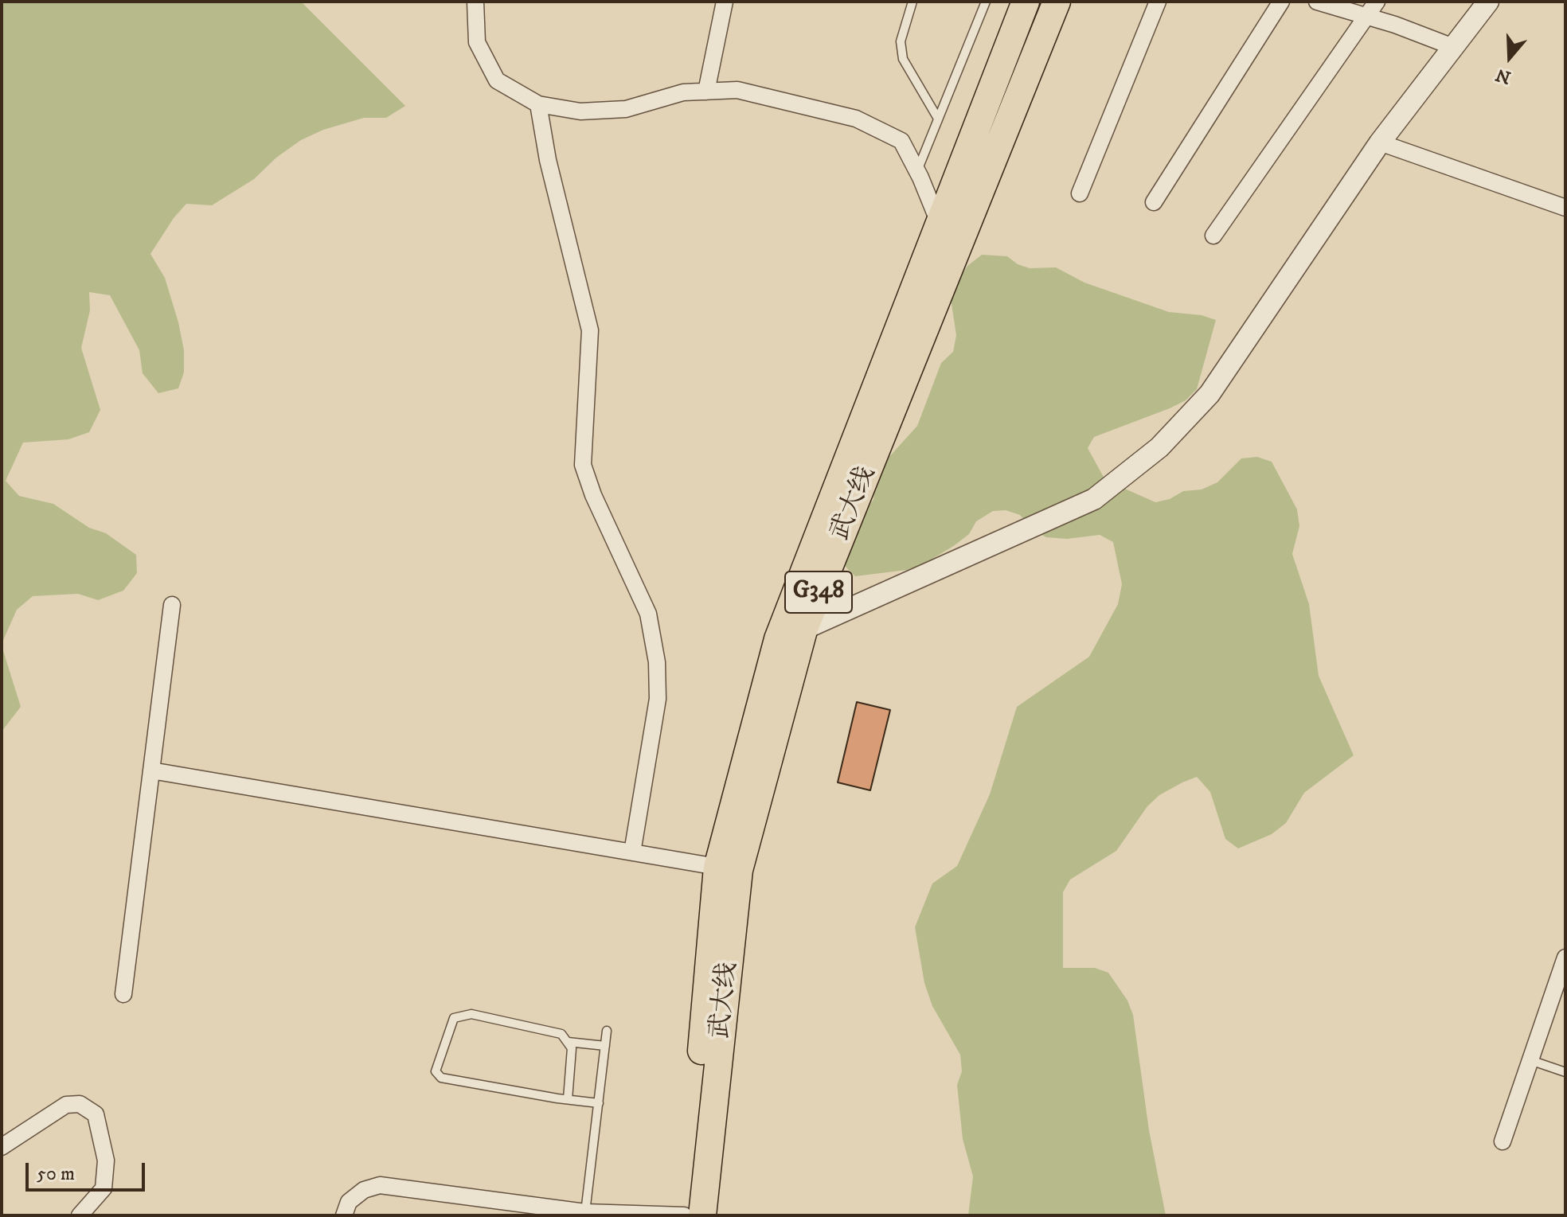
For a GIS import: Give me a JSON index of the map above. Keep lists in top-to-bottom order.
{
  "streets": {
    "highway": ["武大线", "G348"]
  },
  "scale_bar": "50 m",
  "north": "bottom"
}
